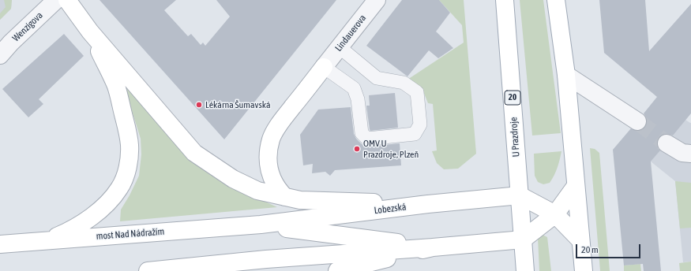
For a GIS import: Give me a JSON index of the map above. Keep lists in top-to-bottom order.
{
  "streets": {
    "main road": [
      "20",
      "U Prazdroje",
      "Lobezská",
      "most Nad Nádražím"
    ],
    "street": ["Wenzigova", "Lindauerova"]
  },
  "crossings": [
    ["20", "U Prazdroje"],
    ["20", "Lobezská"],
    ["U Prazdroje", "Lobezská"],
    ["Lobezská", "most Nad Nádražím"]
  ],
  "places": ["Lékárna Šumavská", "OMV U Prazdroje, Plzeň"],
  "scale_bar": "20 m"
}
